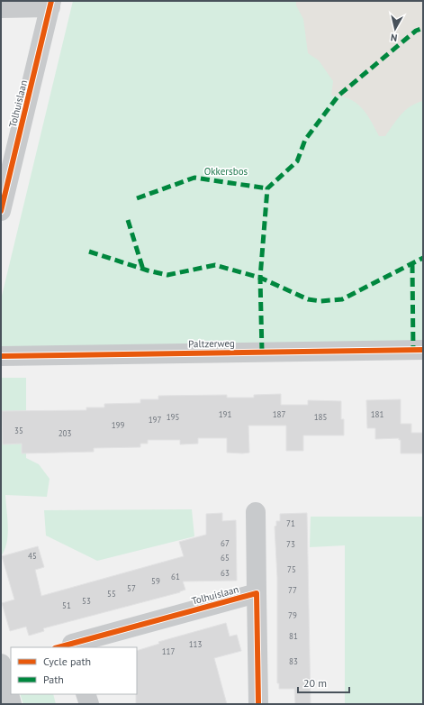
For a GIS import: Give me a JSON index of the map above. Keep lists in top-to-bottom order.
{
  "streets": {
    "street": ["Tolhuislaan", "Paltzerweg"]
  },
  "parks": ["Okkersbos"],
  "house_numbers": [
    "191",
    "187",
    "181",
    "195",
    "185",
    "197",
    "199",
    "35",
    "203",
    "71",
    "67",
    "73",
    "45",
    "65",
    "75",
    "63",
    "61",
    "59",
    "57",
    "77",
    "55",
    "53",
    "51",
    "79",
    "81",
    "113",
    "117",
    "83"
  ],
  "legend": ["Cycle path", "Path"],
  "scale_bar": "20 m",
  "north": "bottom"
}
